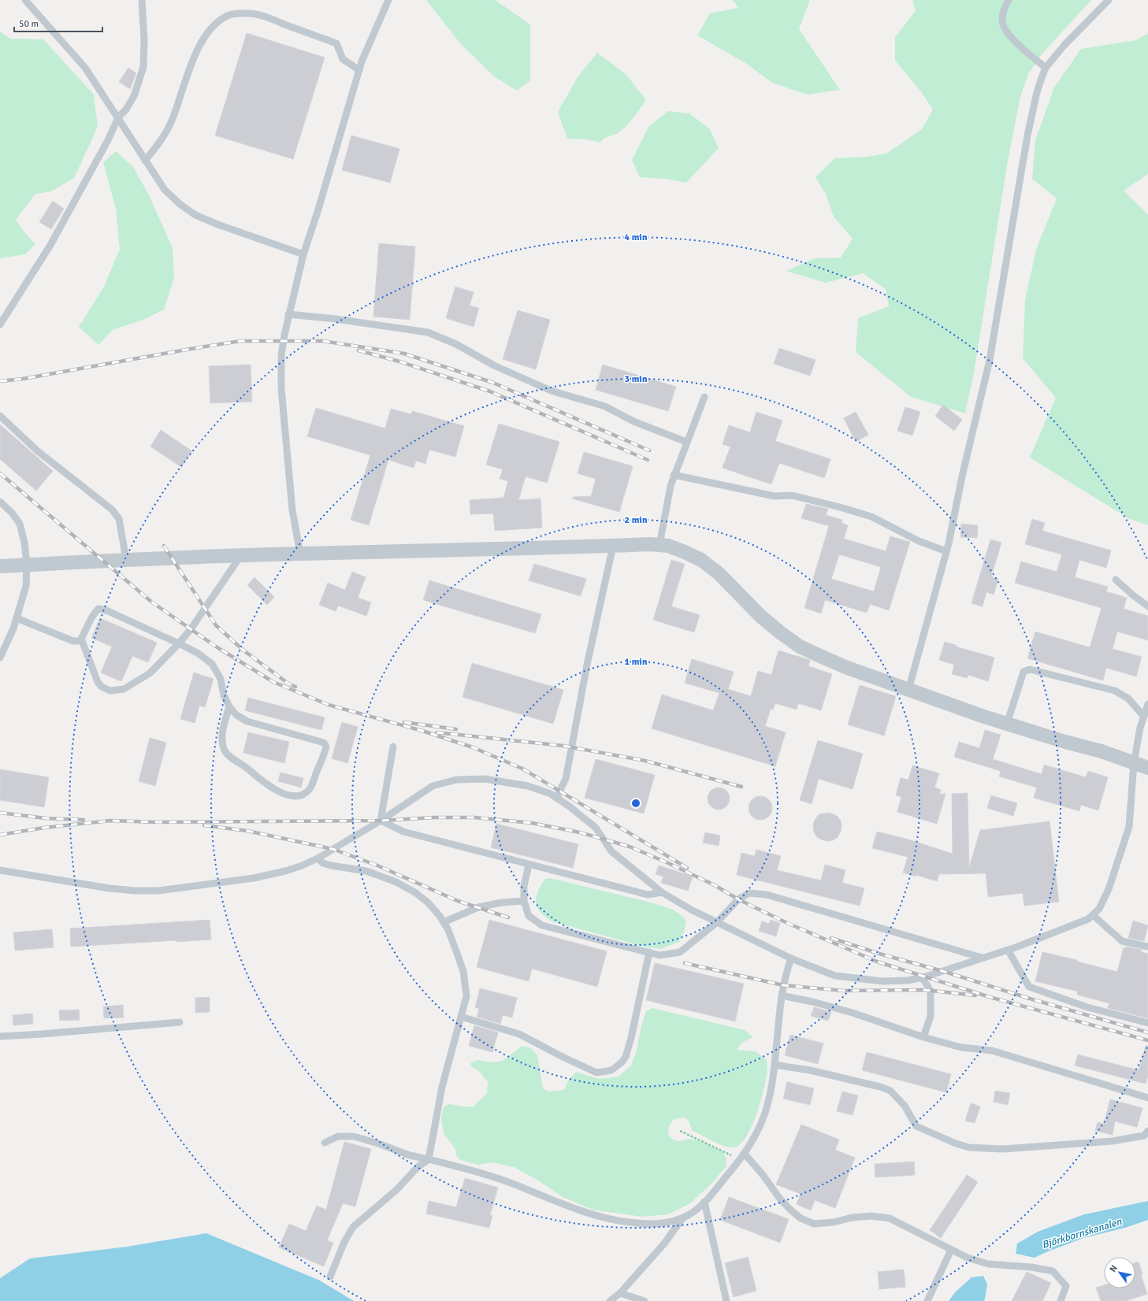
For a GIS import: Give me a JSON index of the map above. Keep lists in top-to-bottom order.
{
  "water": ["Björkbornskanalen"],
  "scale_bar": "50 m",
  "north": "top left",
  "rings": [
    "4 min",
    "3 min",
    "2 min",
    "1 min"
  ]
}
